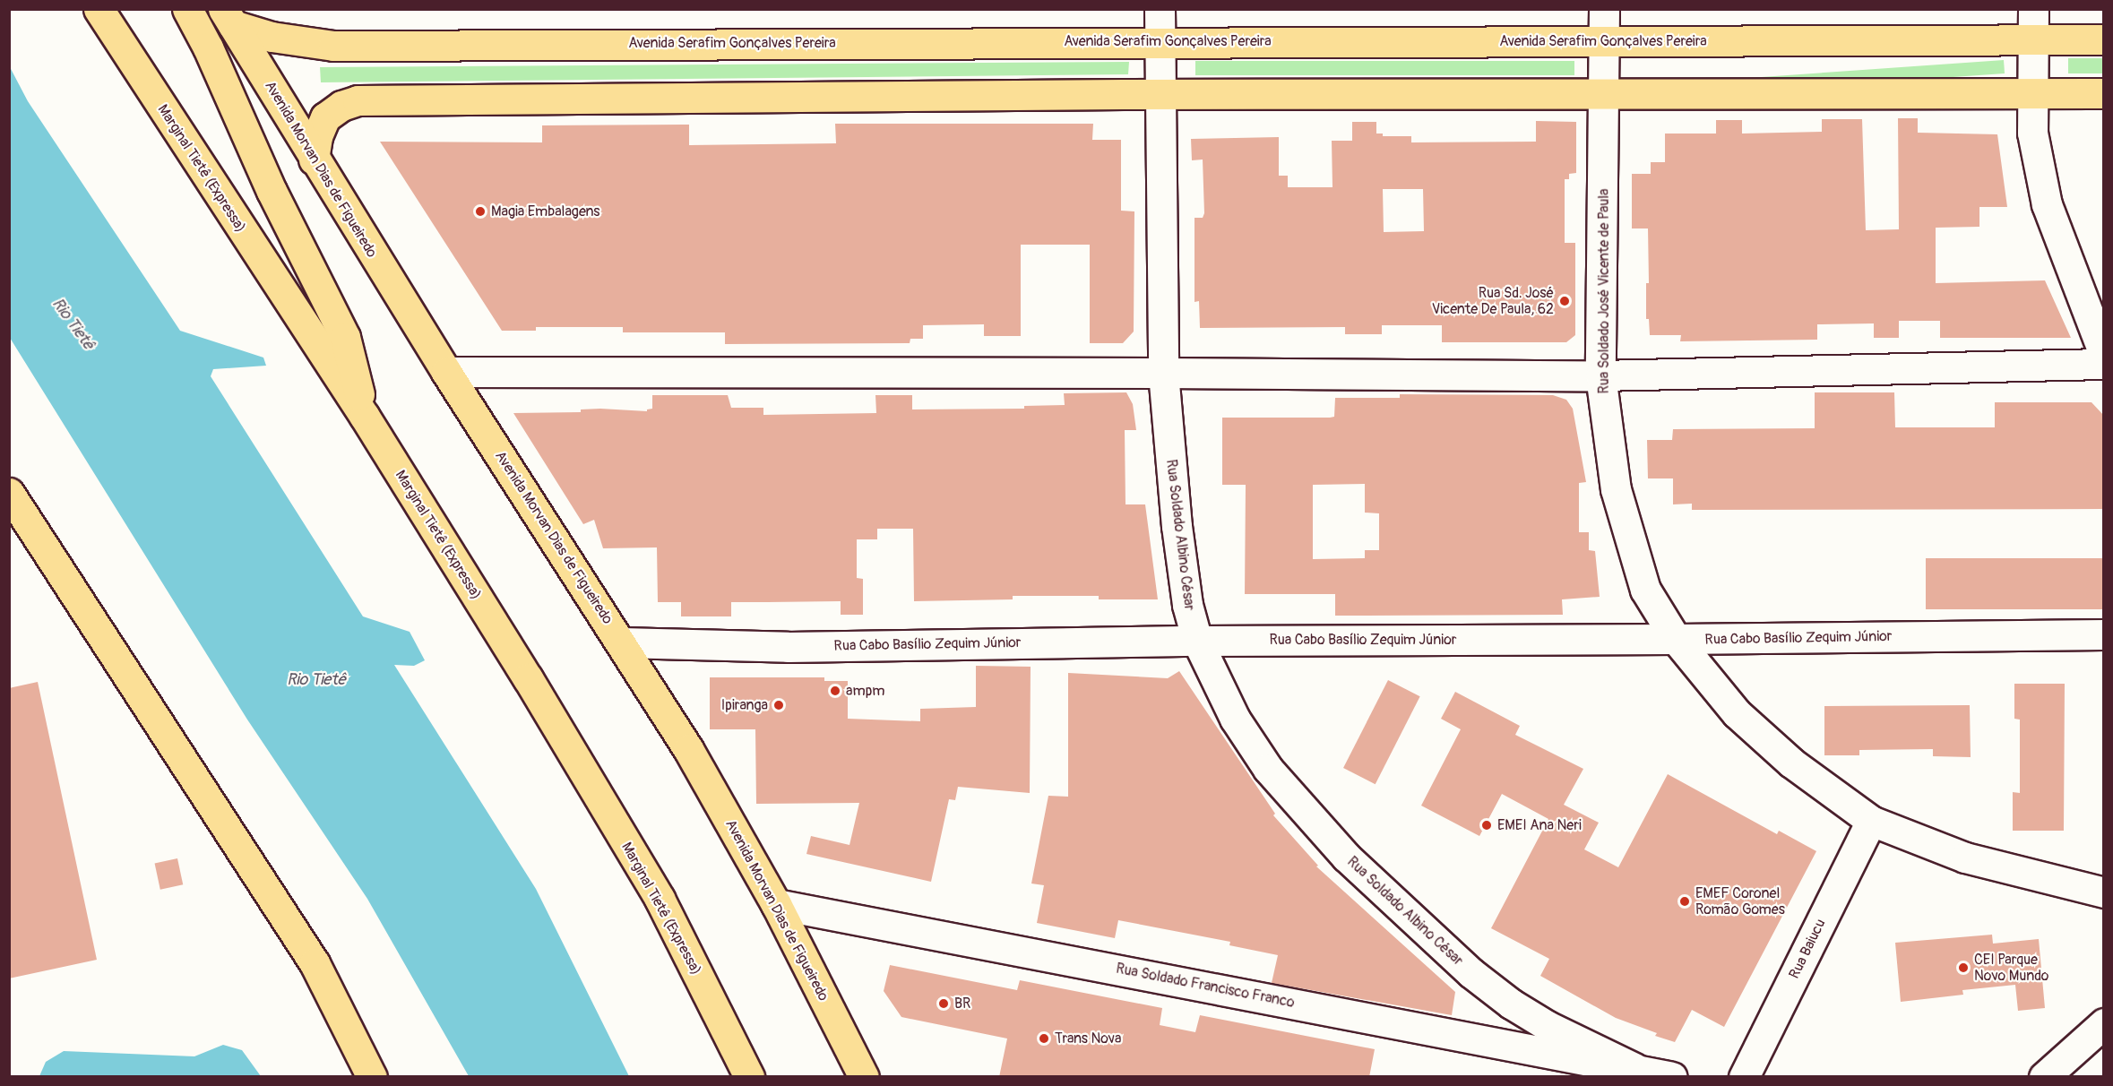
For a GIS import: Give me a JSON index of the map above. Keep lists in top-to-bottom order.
{
  "streets": {
    "main road": ["Avenida Serafim Gonçalves Pereira", "Marginal Tietê (Expressa)", "Avenida Morvan Dias de Figueiredo"],
    "street": [
      "Rua Soldado José Vicente de Paula",
      "Rua Soldado Albino César",
      "Rua Cabo Basílio Zequim Júnior",
      "Rua Baiucu",
      "Rua Soldado Francisco Franco"
    ]
  },
  "crossings": [
    ["Avenida Serafim Gonçalves Pereira", "Avenida Morvan Dias de Figueiredo"],
    ["Avenida Serafim Gonçalves Pereira", "Rua Soldado José Vicente de Paula"],
    ["Avenida Serafim Gonçalves Pereira", "Rua Soldado Albino César"],
    ["Avenida Morvan Dias de Figueiredo", "Rua Cabo Basílio Zequim Júnior"],
    ["Avenida Morvan Dias de Figueiredo", "Rua Soldado Francisco Franco"],
    ["Rua Soldado José Vicente de Paula", "Rua Cabo Basílio Zequim Júnior"],
    ["Rua Soldado José Vicente de Paula", "Rua Baiucu"],
    ["Rua Soldado Albino César", "Rua Cabo Basílio Zequim Júnior"],
    ["Rua Soldado Albino César", "Rua Soldado Francisco Franco"]
  ],
  "water": ["Rio Tietê"],
  "places": [
    "Magia Embalagens",
    "Rua Sd. José Vicente De Paula, 62",
    "ampm",
    "Ipiranga",
    "EMEI Ana Neri",
    "EMEF Coronel Romão Gomes",
    "CEI Parque Novo Mundo",
    "BR",
    "Trans Nova"
  ]
}
